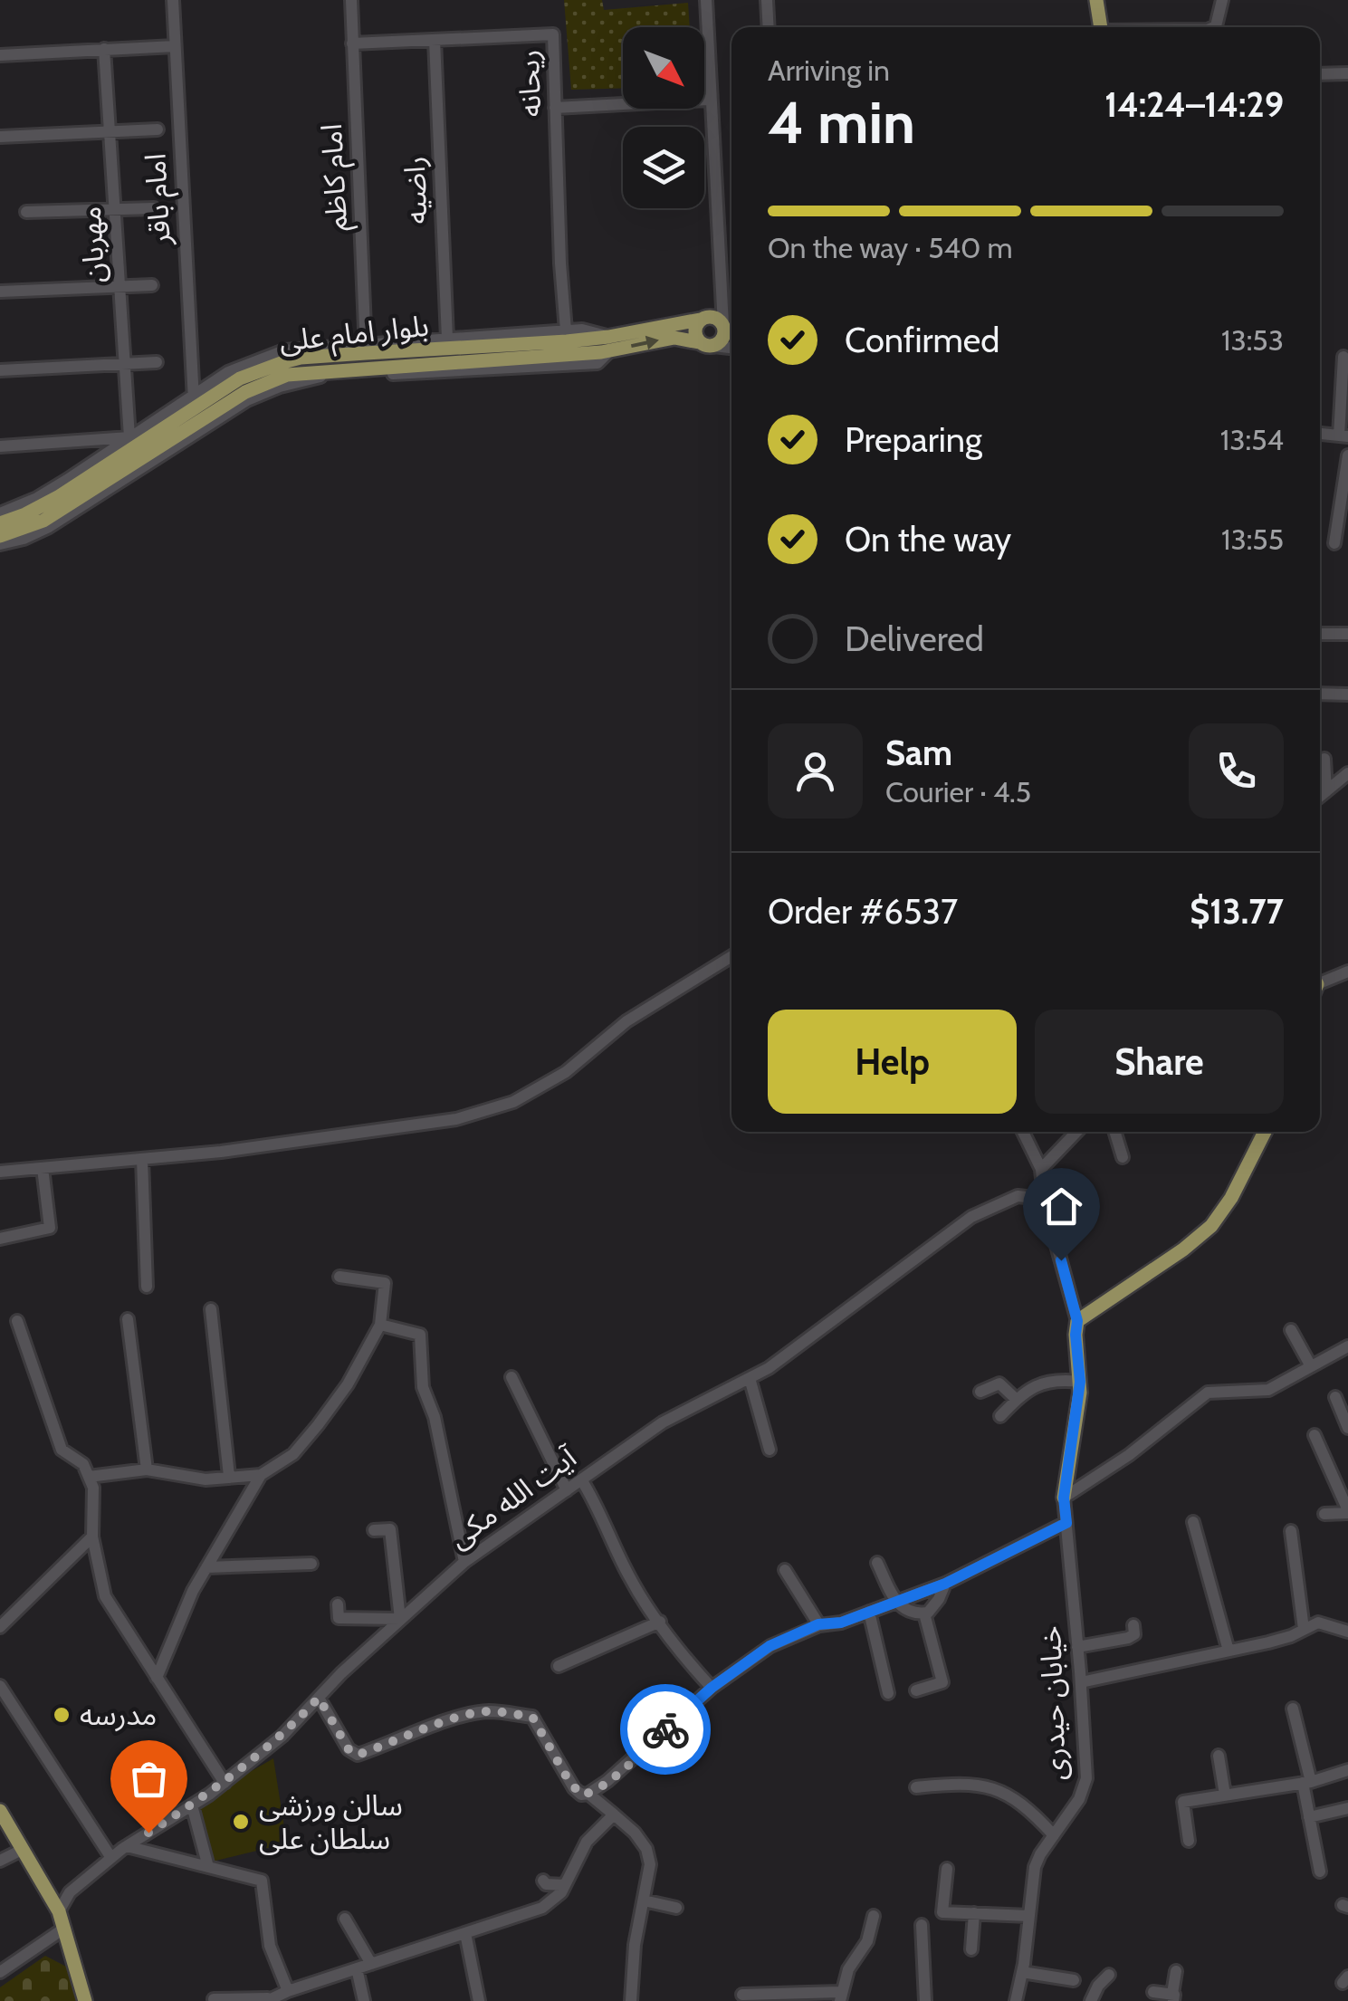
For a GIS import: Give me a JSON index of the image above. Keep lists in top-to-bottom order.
{
  "streets": {
    "main road": ["بلوار امام علی"],
    "street": [
      "ریحانه",
      "امام کاظم",
      "راضیه",
      "امام باقر",
      "مهربان",
      "آیت الله مکی",
      "خیابان حیدری"
    ]
  },
  "crossings": [
    ["ریحانه", "امام کاظم"],
    ["ریحانه", "راضیه"],
    ["امام کاظم", "بلوار امام علی"],
    ["امام باقر", "بلوار امام علی"]
  ],
  "places": ["مدرسه", "سالن ورزشی سلطان علی"],
  "north": "bottom right",
  "page": {
    "heading": ["4 min", "Arriving in", "14:24–14:29"],
    "panel": [
      "Sam",
      "Courier · 4.5",
      "Order #6537",
      "$13.77"
    ],
    "bar": "On the way · 540 m",
    "list": [
      ["Confirmed", "13:53"],
      ["Preparing", "13:54"],
      ["On the way", "13:55"],
      "Delivered"
    ],
    "buttons": ["Help", "Share"]
  }
}
